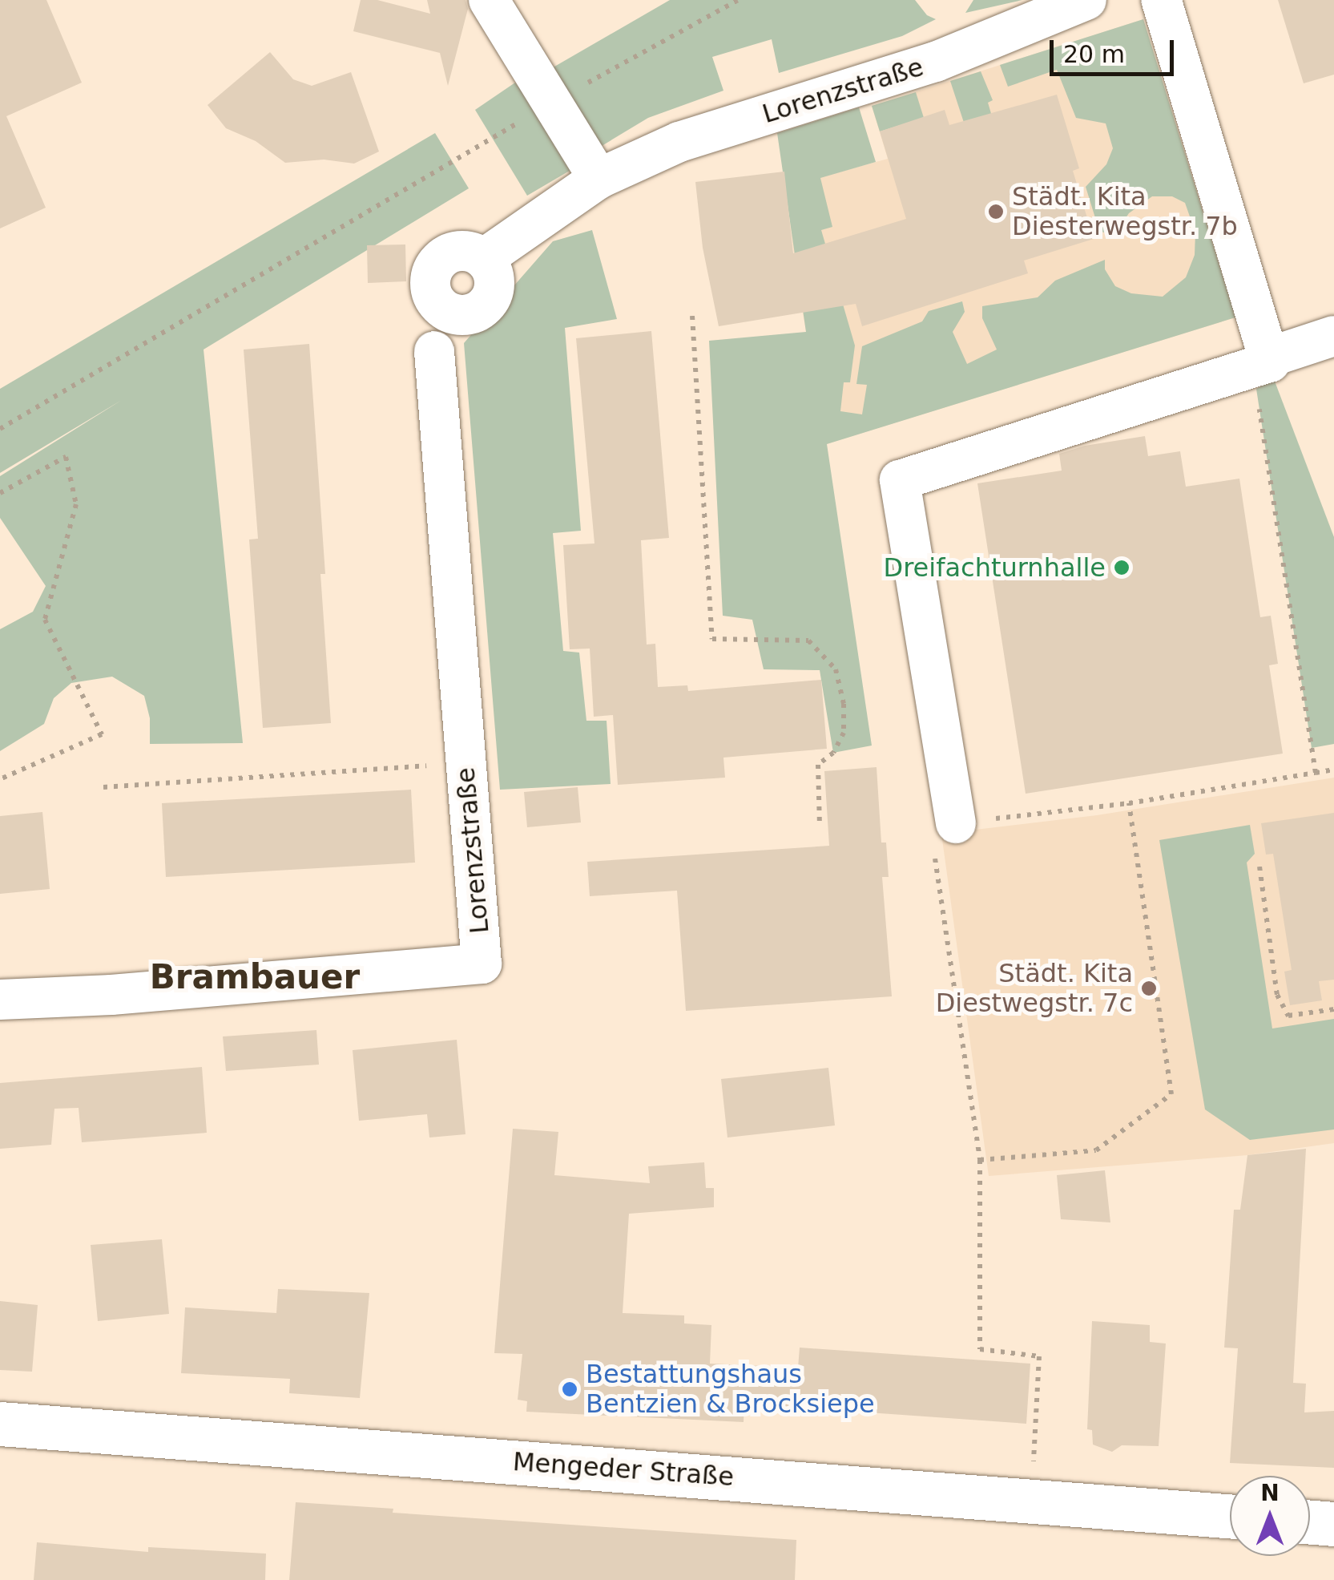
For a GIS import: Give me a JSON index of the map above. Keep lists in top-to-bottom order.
{
  "streets": {
    "main road": ["Mengeder Straße"],
    "street": ["Lorenzstraße"]
  },
  "districts": ["Brambauer"],
  "places": [
    "Städt. Kita Diesterwegstr. 7b",
    "Dreifachturnhalle",
    "Städt. Kita Diestwegstr. 7c",
    "Bestattungshaus Bentzien & Brocksiepe"
  ],
  "scale_bar": "20 m",
  "north": "top"
}
